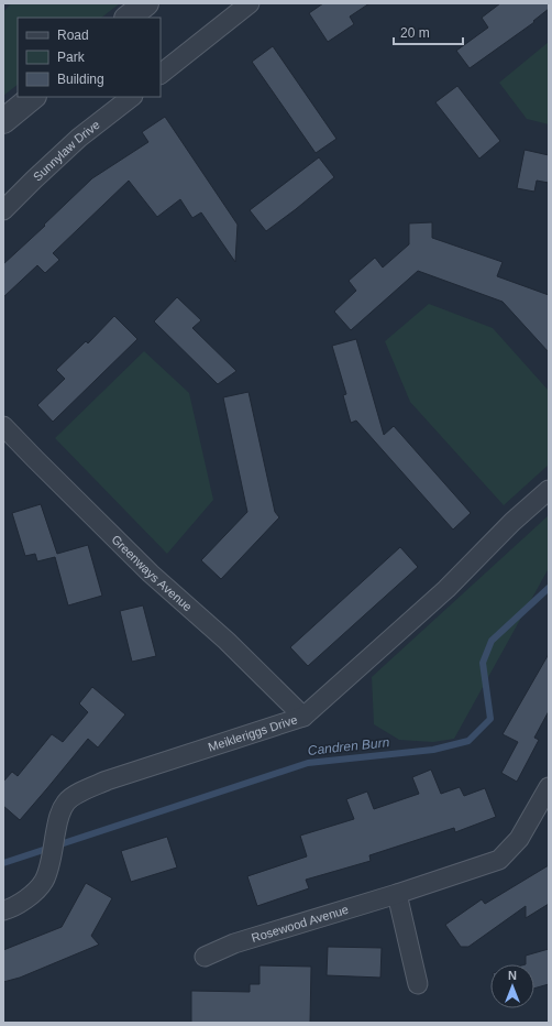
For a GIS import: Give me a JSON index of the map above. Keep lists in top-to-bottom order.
{
  "streets": {
    "street": [
      "Sunnylaw Drive",
      "Greenways Avenue",
      "Meikleriggs Drive",
      "Rosewood Avenue"
    ]
  },
  "crossings": [
    ["Greenways Avenue", "Meikleriggs Drive"]
  ],
  "water": ["Candren Burn"],
  "legend": ["Road", "Park", "Building"],
  "scale_bar": "20 m",
  "north": "top"
}
